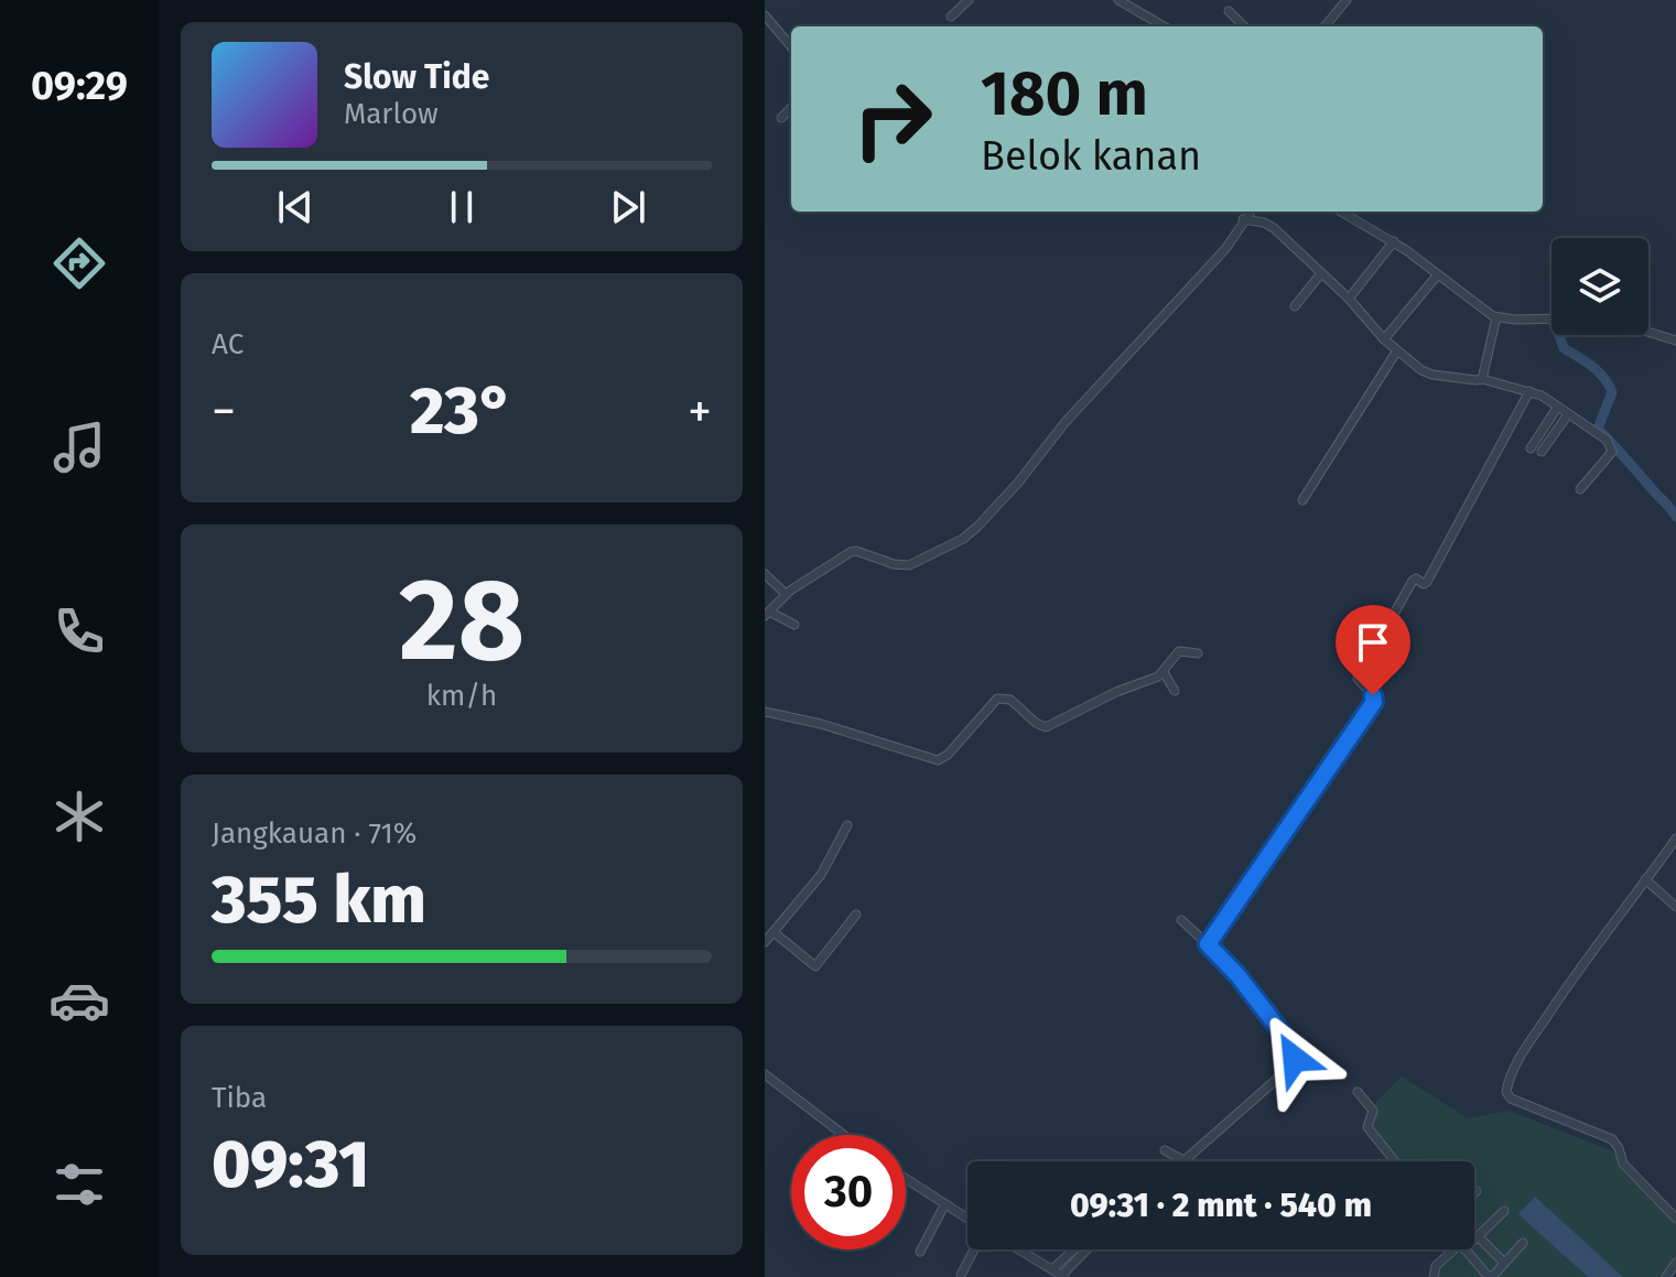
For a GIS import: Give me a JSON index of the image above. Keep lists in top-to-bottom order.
{
  "page": {
    "tabs": "09:29",
    "turn": ["180 m", "Belok kanan"],
    "song": ["Slow Tide", "Marlow"],
    "tile": [
      "AC",
      ["28", "km/h"],
      ["Jangkauan · 71%", "355 km"],
      ["Tiba", "09:31"]
    ],
    "heat": ["−", "23°", "+"],
    "limit": "30",
    "trip": "09:31 · 2 mnt · 540 m"
  }
}
